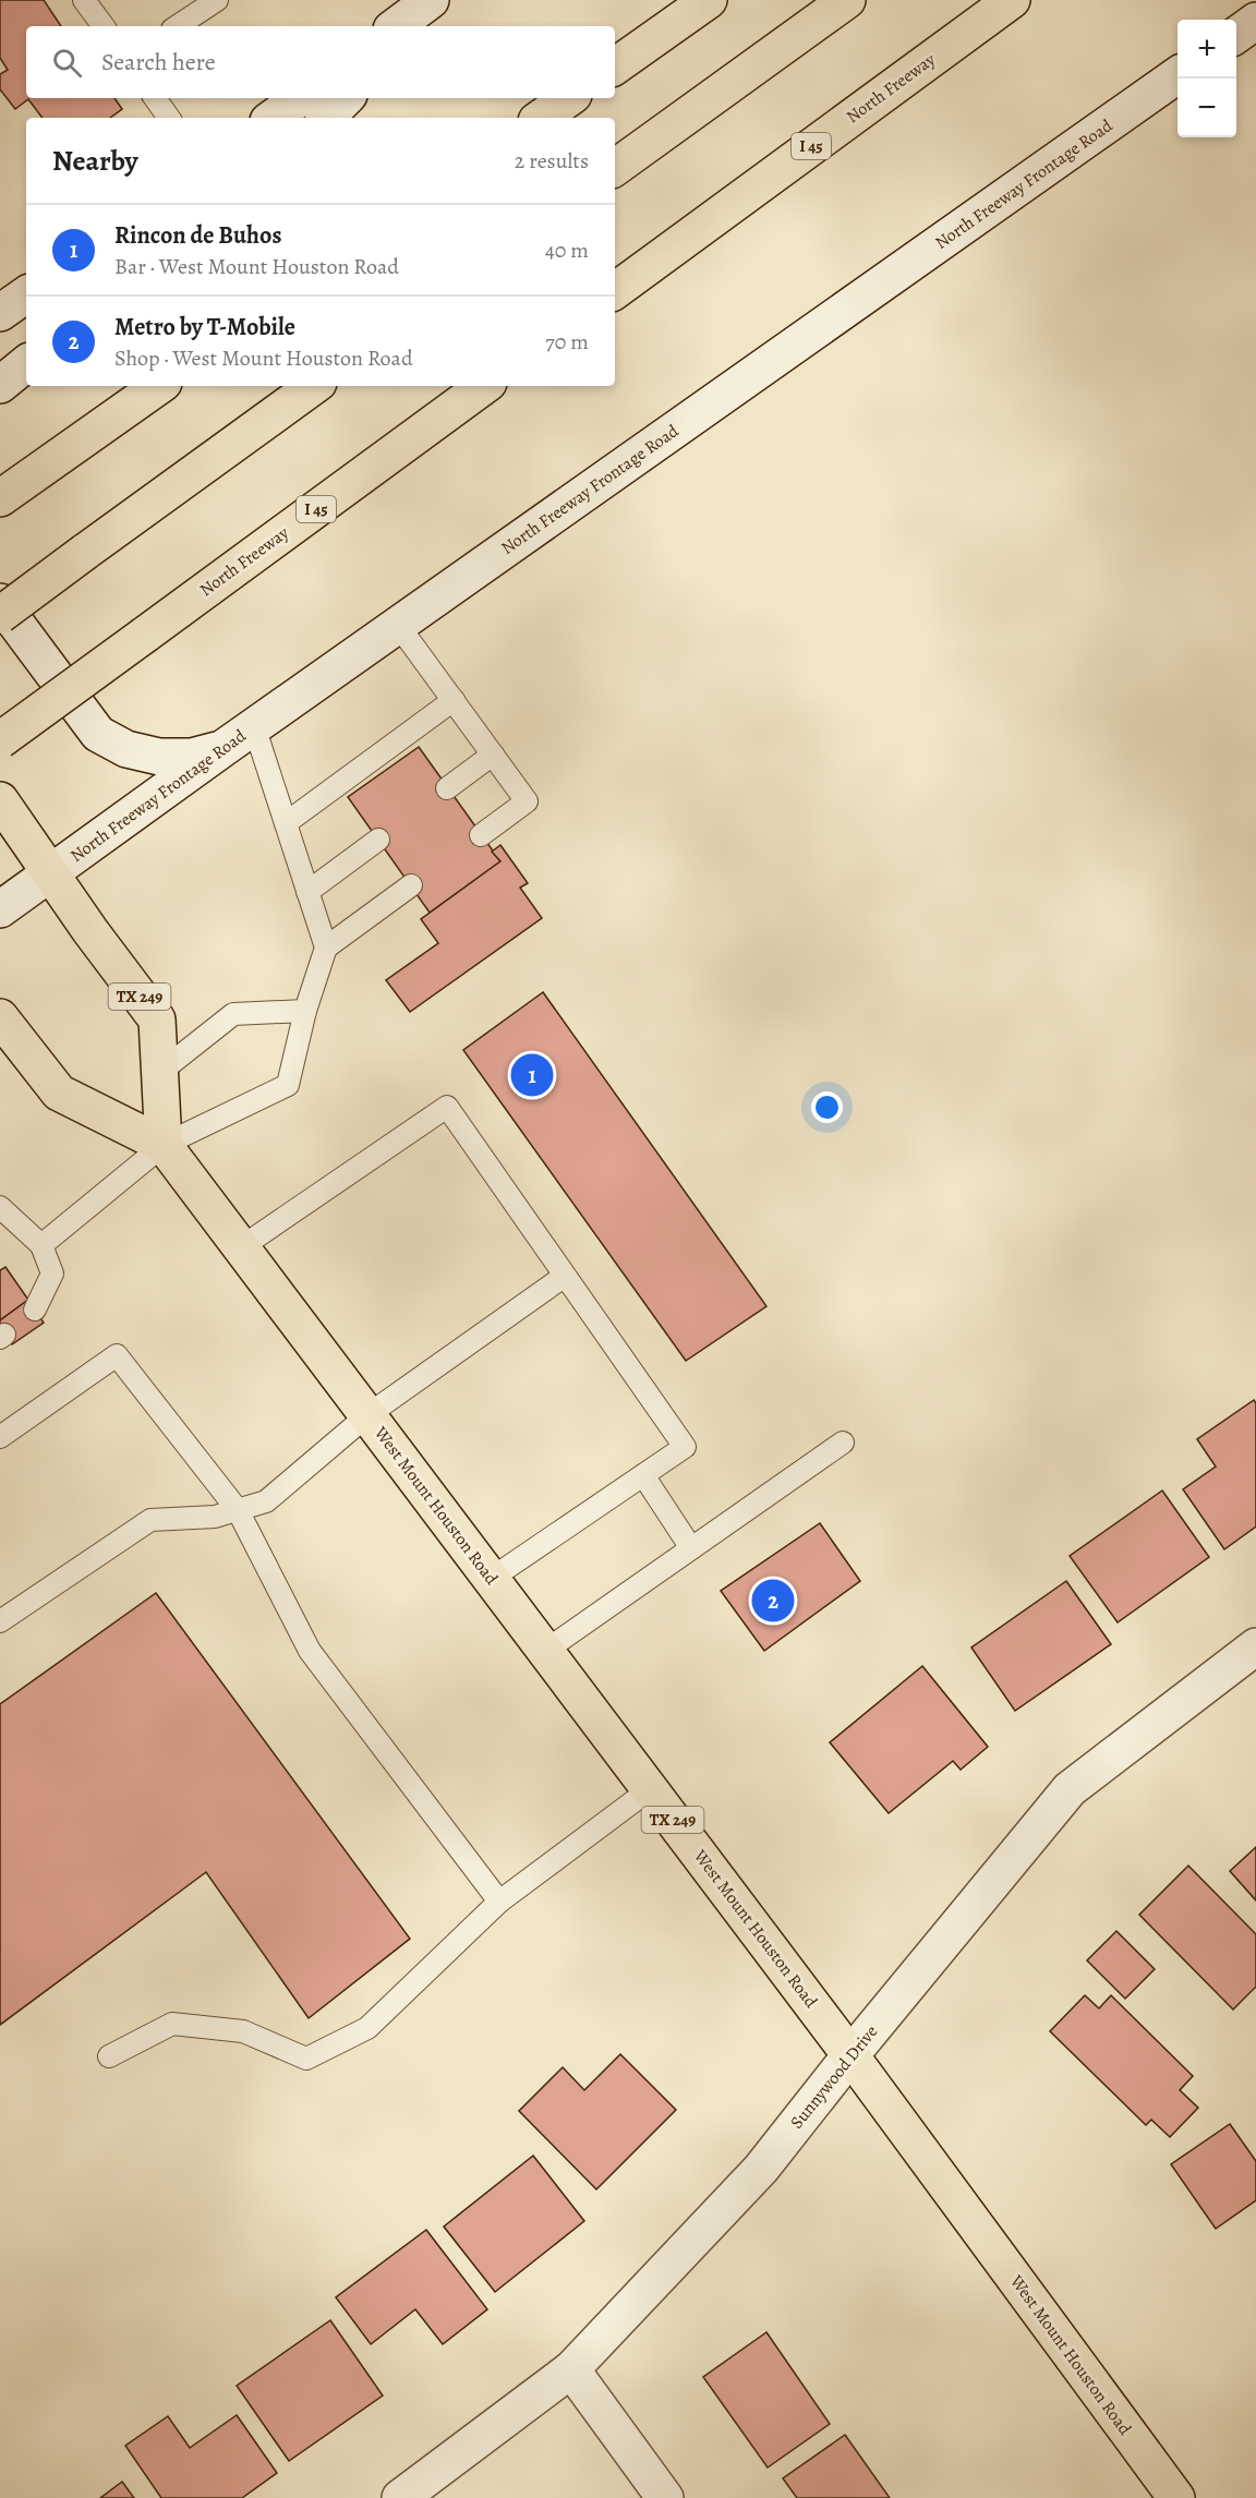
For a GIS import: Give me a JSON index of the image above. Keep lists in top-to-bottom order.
{
  "streets": {
    "main road": [
      "North Freeway",
      "I 45",
      "North Freeway Frontage Road",
      "TX 249",
      "West Mount Houston Road",
      "Sunnywood Drive"
    ]
  },
  "crossings": [
    ["North Freeway Frontage Road", "TX 249"],
    ["TX 249", "West Mount Houston Road"],
    ["West Mount Houston Road", "Sunnywood Drive"]
  ],
  "page": {
    "map_buttons": ["+", "−"],
    "search": "Search here",
    "heading": ["Nearby", "2 results"],
    "list": [
      {
        "mark": "1",
        "name": "Rincon de Buhos",
        "note": "Bar · West Mount Houston Road",
        "value": "40 m"
      },
      {
        "mark": "2",
        "name": "Metro by T-Mobile",
        "note": "Shop · West Mount Houston Road",
        "value": "70 m"
      }
    ],
    "pins": ["1", "2"]
  }
}
